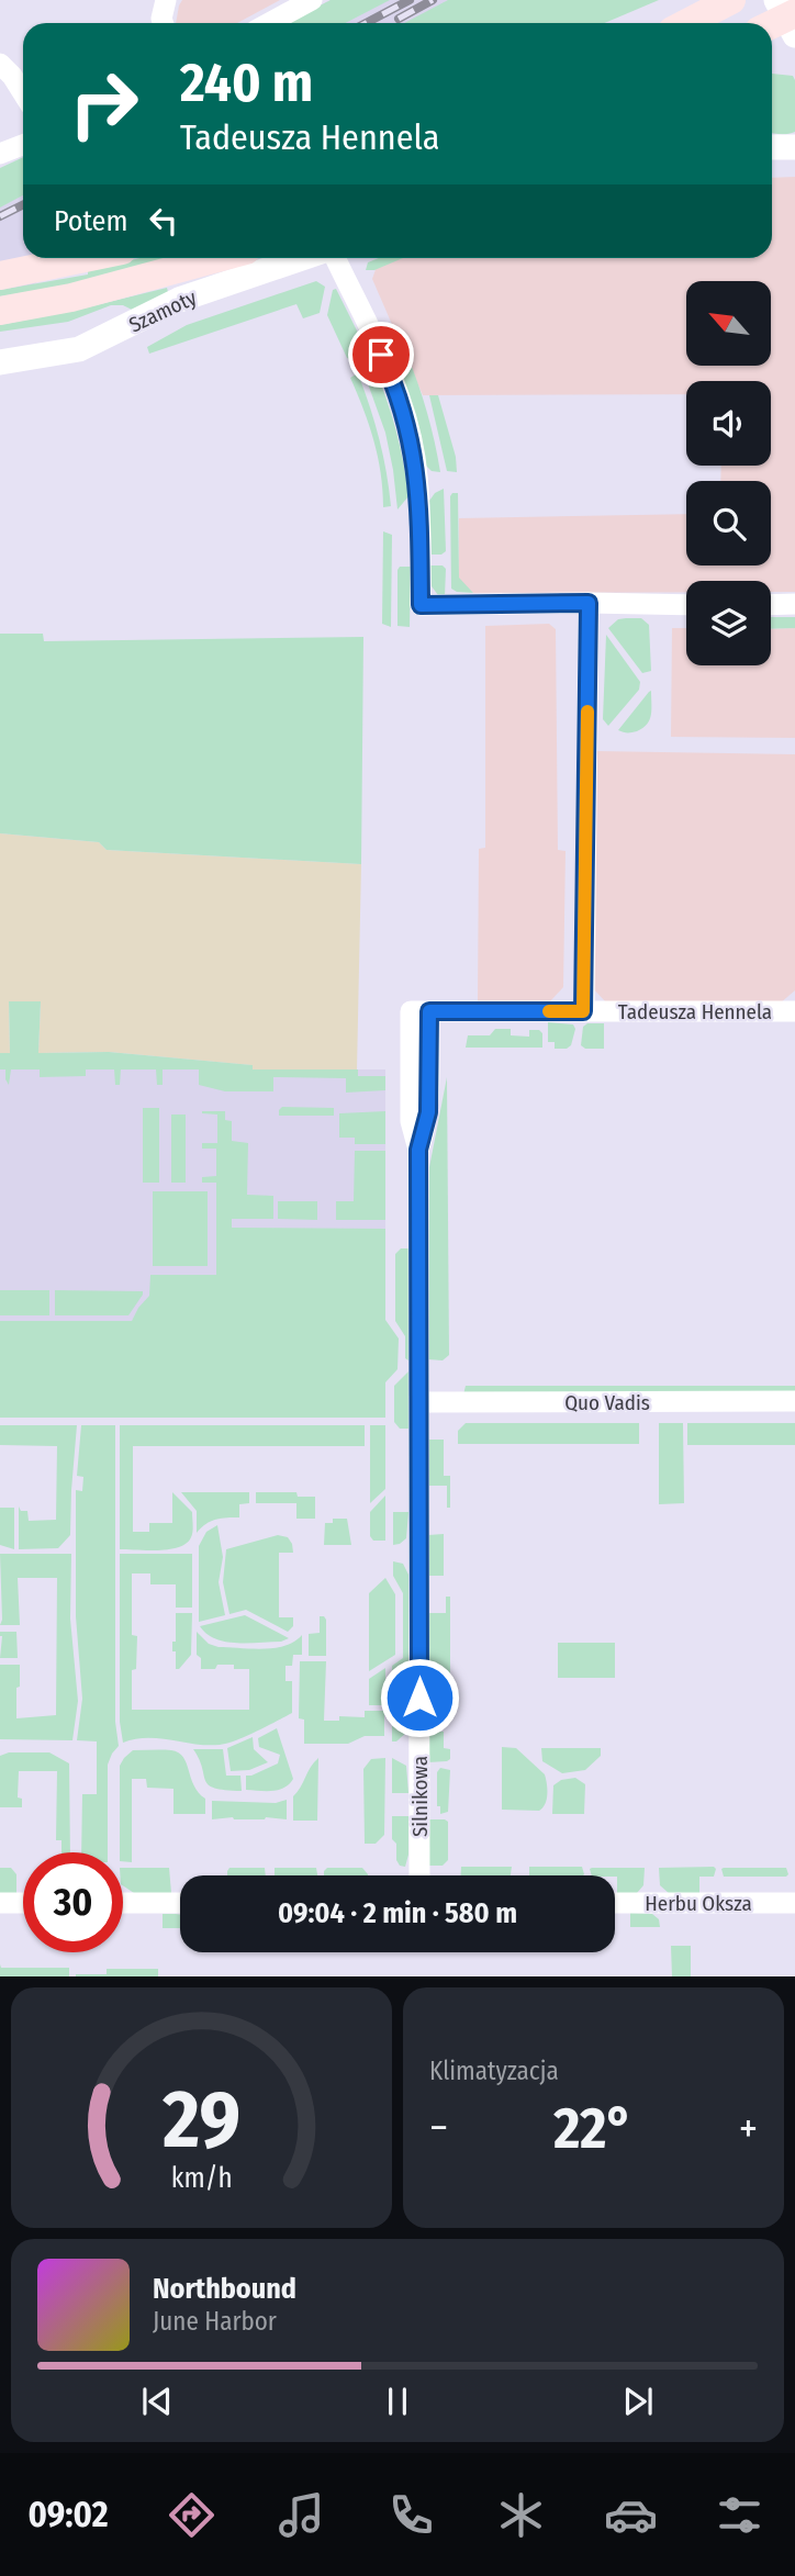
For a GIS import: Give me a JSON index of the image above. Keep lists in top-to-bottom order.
{
  "streets": {
    "street": [
      "Szamoty",
      "Tadeusza Hennela",
      "Quo Vadis",
      "Silnikowa",
      "Herbu Oksza"
    ]
  },
  "crossings": [
    ["Tadeusza Hennela", "Silnikowa"],
    ["Quo Vadis", "Silnikowa"]
  ],
  "north": "top left",
  "page": {
    "turn": ["240 m", "Tadeusza Hennela"],
    "then": "Potem",
    "limit": "30",
    "trip": "09:04 · 2 min · 580 m",
    "tile": "Klimatyzacja",
    "heat": ["−", "22°", "+"],
    "song": ["Northbound", "June Harbor"],
    "tabs": "09:02",
    "gauge": ["29", "km/h"]
  }
}
